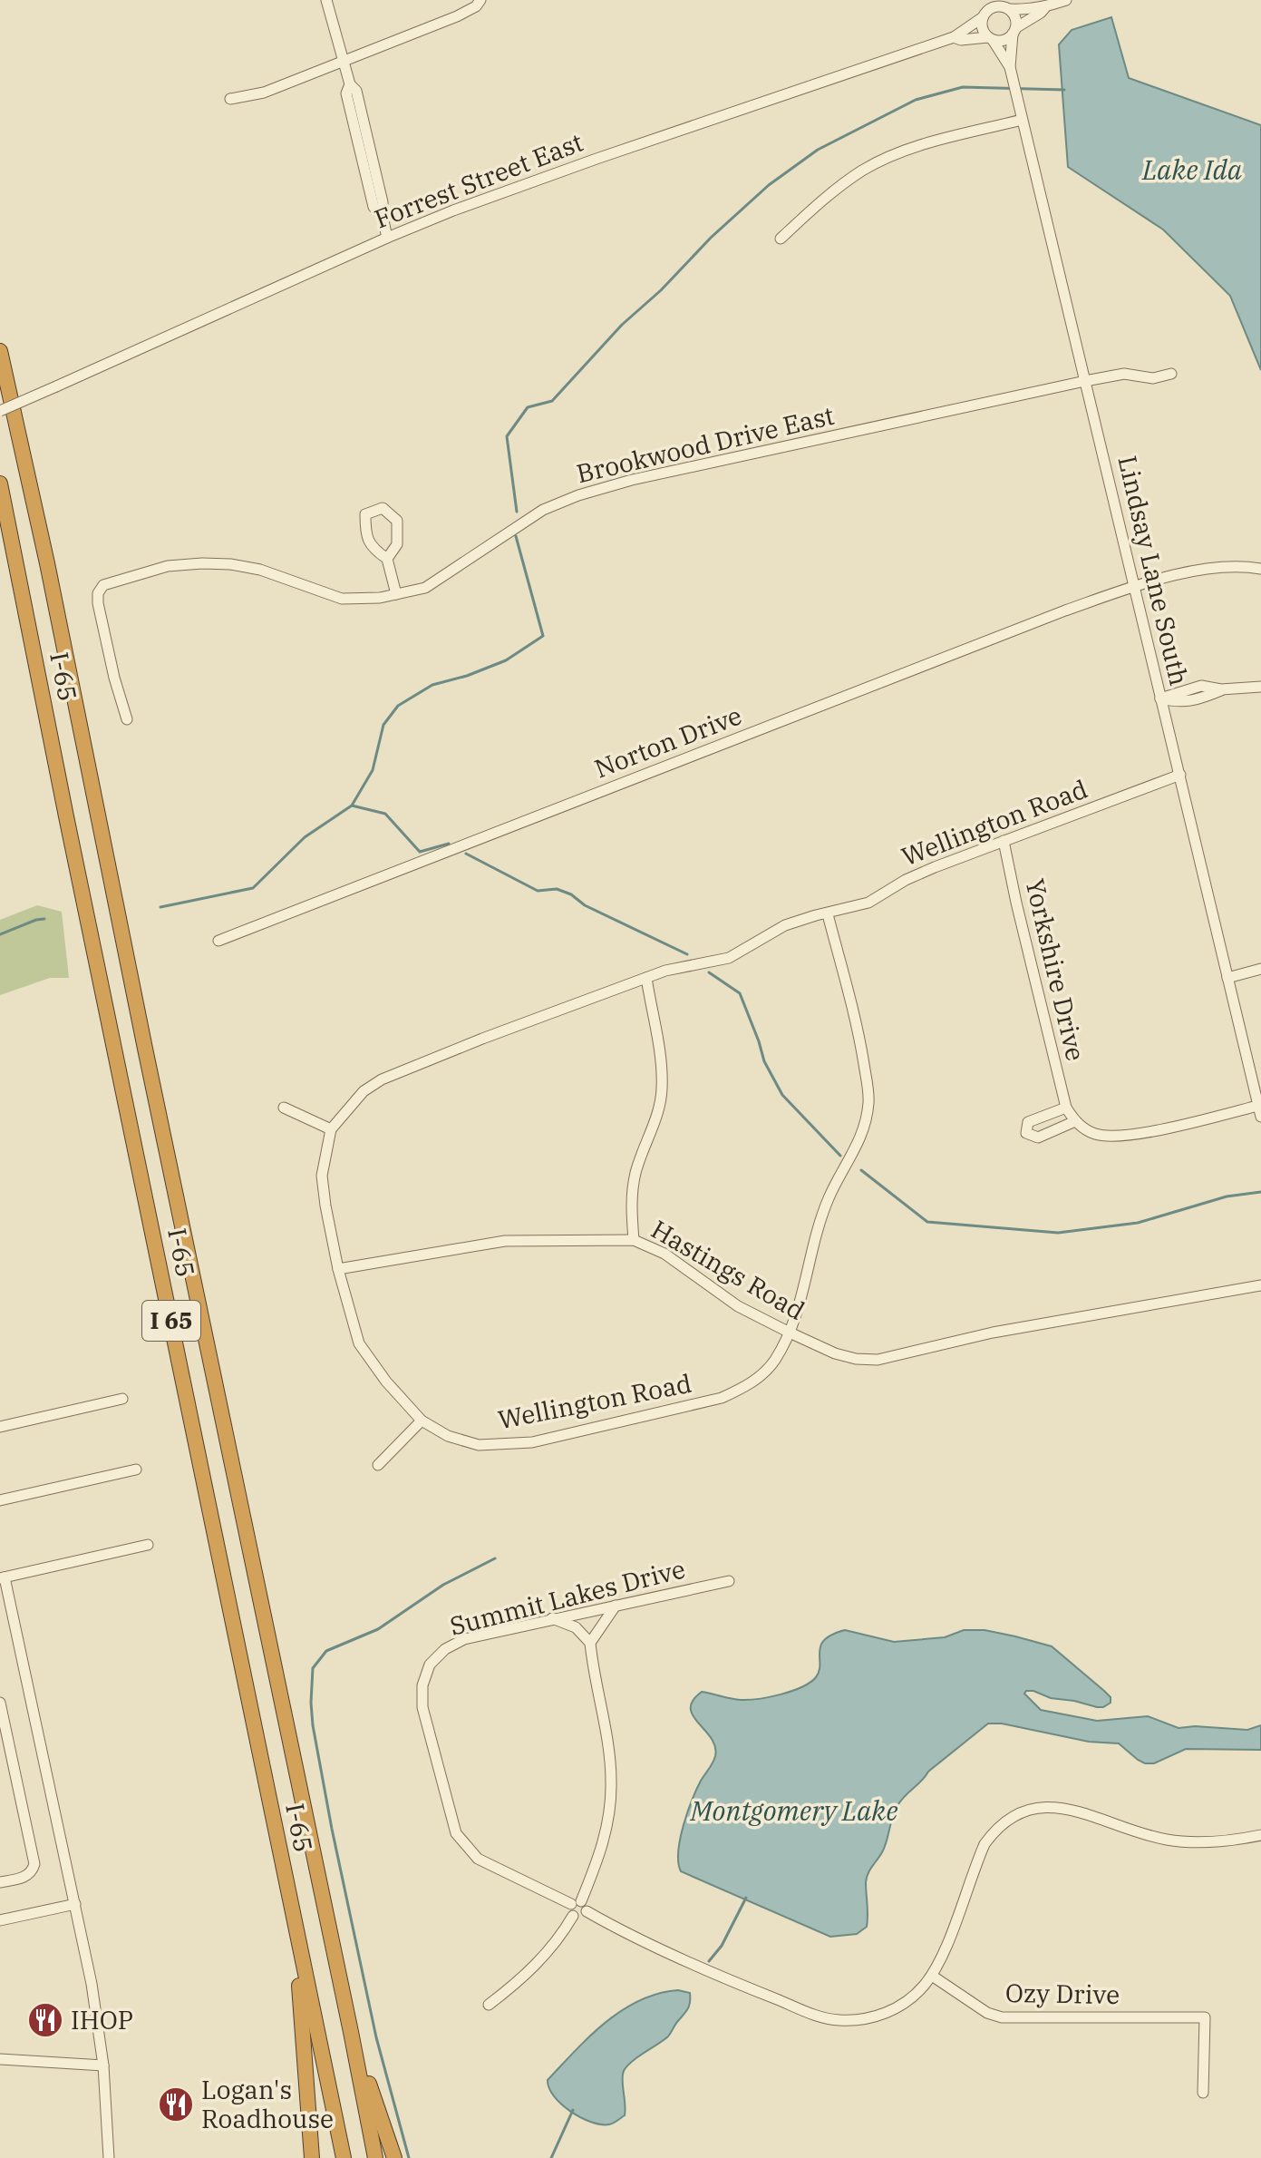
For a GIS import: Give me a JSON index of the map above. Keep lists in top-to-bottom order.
{
  "streets": {
    "highway": ["I-65", "I 65"],
    "street": [
      "Forrest Street East",
      "Brookwood Drive East",
      "Lindsay Lane South",
      "Norton Drive",
      "Wellington Road",
      "Yorkshire Drive",
      "Hastings Road",
      "Summit Lakes Drive",
      "Ozy Drive"
    ]
  },
  "crossings": [
    ["Forrest Street East", "Lindsay Lane South"],
    ["Brookwood Drive East", "Lindsay Lane South"],
    ["Lindsay Lane South", "Norton Drive"],
    ["Lindsay Lane South", "Wellington Road"],
    ["Wellington Road", "Yorkshire Drive"],
    ["Wellington Road", "Hastings Road"],
    ["Summit Lakes Drive", "Ozy Drive"]
  ],
  "water": ["Lake Ida", "Montgomery Lake"],
  "places": {
    "restaurant": ["IHOP", "Logan's Roadhouse"]
  }
}
